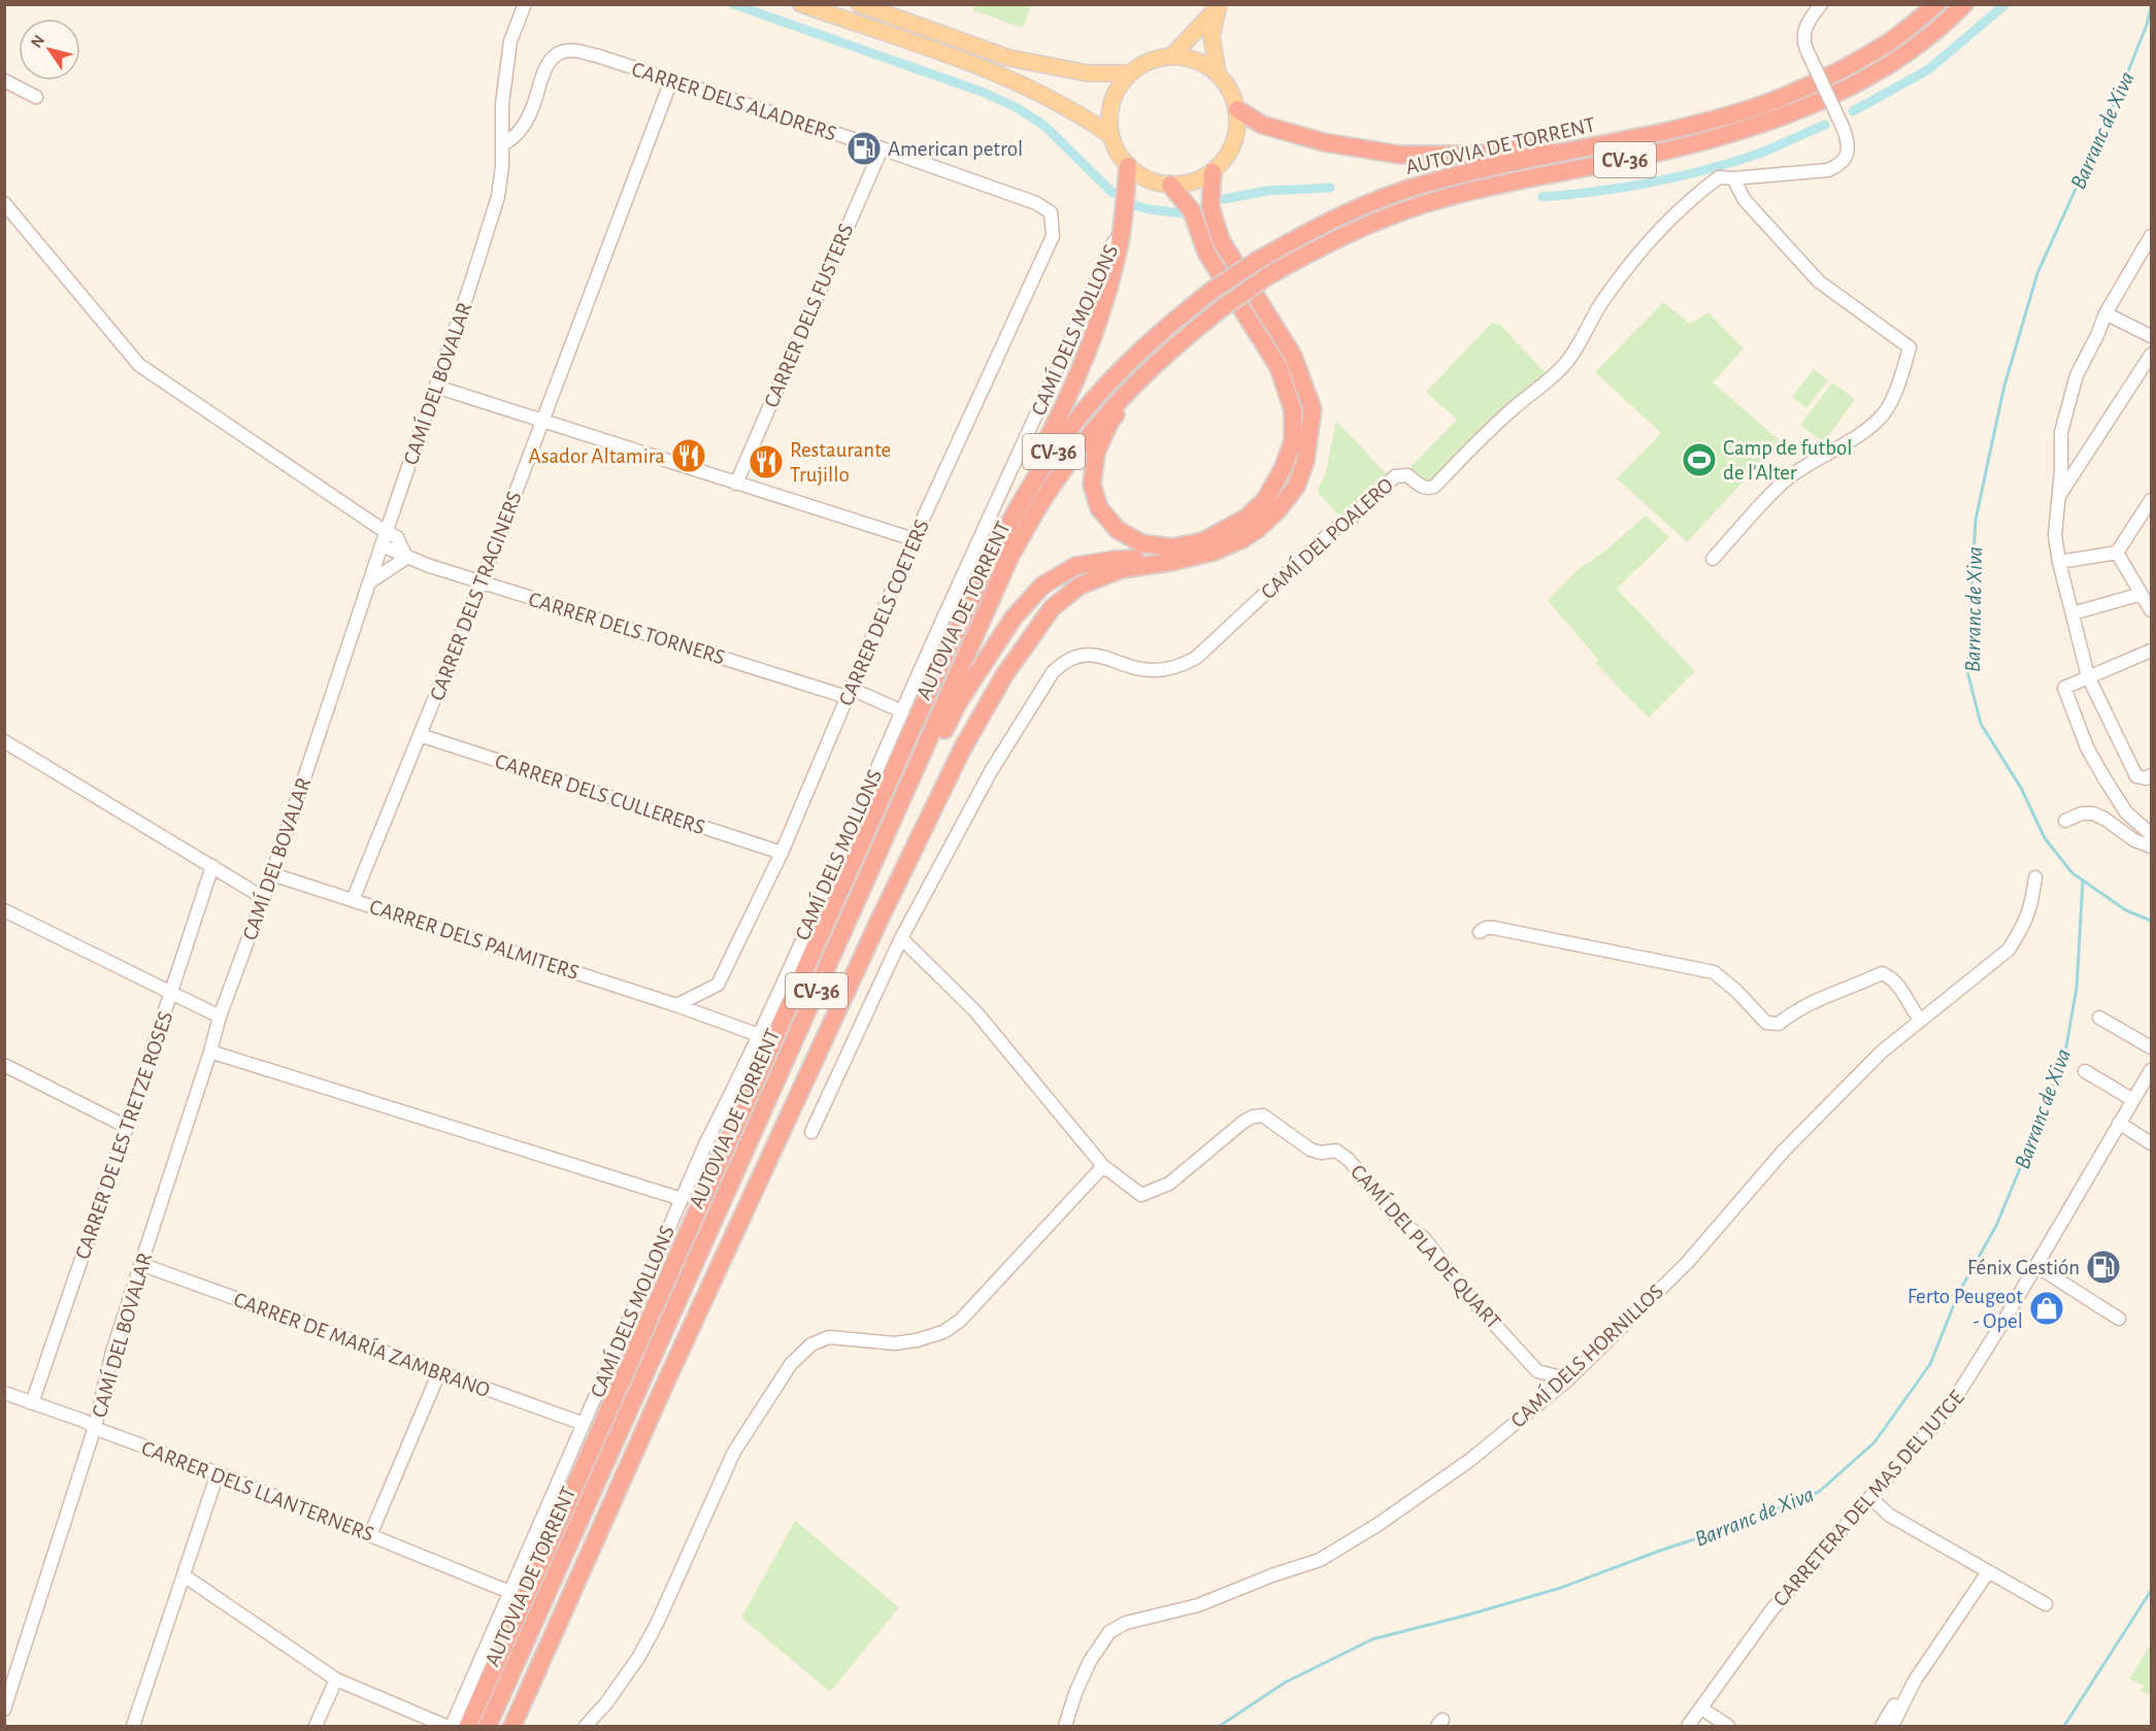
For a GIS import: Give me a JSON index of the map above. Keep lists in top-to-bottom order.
{
  "streets": {
    "highway": ["AUTOVIA DE TORRENT", "CV-36"],
    "street": [
      "CARRER DELS ALADRERS",
      "CARRER DELS FUSTERS",
      "CAMÍ DELS MOLLONS",
      "CAMÍ DEL BOVALAR",
      "CAMÍ DEL POALERO",
      "CARRER DELS TRAGINERS",
      "CARRER DELS COETERS",
      "CARRER DELS TORNERS",
      "CARRER DELS CULLERERS",
      "CARRER DELS PALMITERS",
      "CARRER DE LES TRETZE ROSES",
      "CAMÍ DEL PLA DE QUART",
      "CARRER DE MARÍA ZAMBRANO",
      "CAMÍ DELS HORNILLOS",
      "CARRER DELS LLANTERNERS",
      "CARRETERA DEL MAS DEL JUTGE"
    ]
  },
  "crossings": [
    ["CARRER DELS ALADRERS", "CARRER DELS FUSTERS"],
    ["CARRER DELS ALADRERS", "CAMÍ DEL BOVALAR"],
    ["CARRER DELS ALADRERS", "CARRER DELS TRAGINERS"],
    ["CARRER DELS ALADRERS", "CARRER DELS COETERS"],
    ["CAMÍ DELS MOLLONS", "CARRER DELS TORNERS"],
    ["CAMÍ DELS MOLLONS", "CARRER DELS PALMITERS"],
    ["CAMÍ DELS MOLLONS", "CARRER DE MARÍA ZAMBRANO"],
    ["CAMÍ DELS MOLLONS", "CARRER DELS LLANTERNERS"],
    ["CAMÍ DEL BOVALAR", "CARRER DELS TORNERS"],
    ["CAMÍ DEL BOVALAR", "CARRER DELS PALMITERS"],
    ["CAMÍ DEL BOVALAR", "CARRER DE MARÍA ZAMBRANO"],
    ["CAMÍ DEL BOVALAR", "CARRER DELS LLANTERNERS"],
    ["CAMÍ DEL POALERO", "CAMÍ DEL PLA DE QUART"],
    ["CARRER DELS TRAGINERS", "CARRER DELS TORNERS"],
    ["CARRER DELS TRAGINERS", "CARRER DELS CULLERERS"],
    ["CARRER DELS TRAGINERS", "CARRER DELS PALMITERS"],
    ["CARRER DELS COETERS", "CARRER DELS TORNERS"],
    ["CARRER DELS COETERS", "CARRER DELS CULLERERS"],
    ["CARRER DELS COETERS", "CARRER DELS PALMITERS"],
    ["CARRER DE LES TRETZE ROSES", "CARRER DELS LLANTERNERS"],
    ["CAMÍ DEL PLA DE QUART", "CAMÍ DELS HORNILLOS"]
  ],
  "water": ["Barranc de Xiva"],
  "places": {
    "fuel station": ["American petrol", "Fénix Gestión"],
    "restaurant": ["Asador Altamira", "Restaurante Trujillo"],
    "sports": ["Camp de futbol de l'Alter"],
    "shop": ["Ferto Peugeot - Opel"]
  },
  "north": "top left"
}
